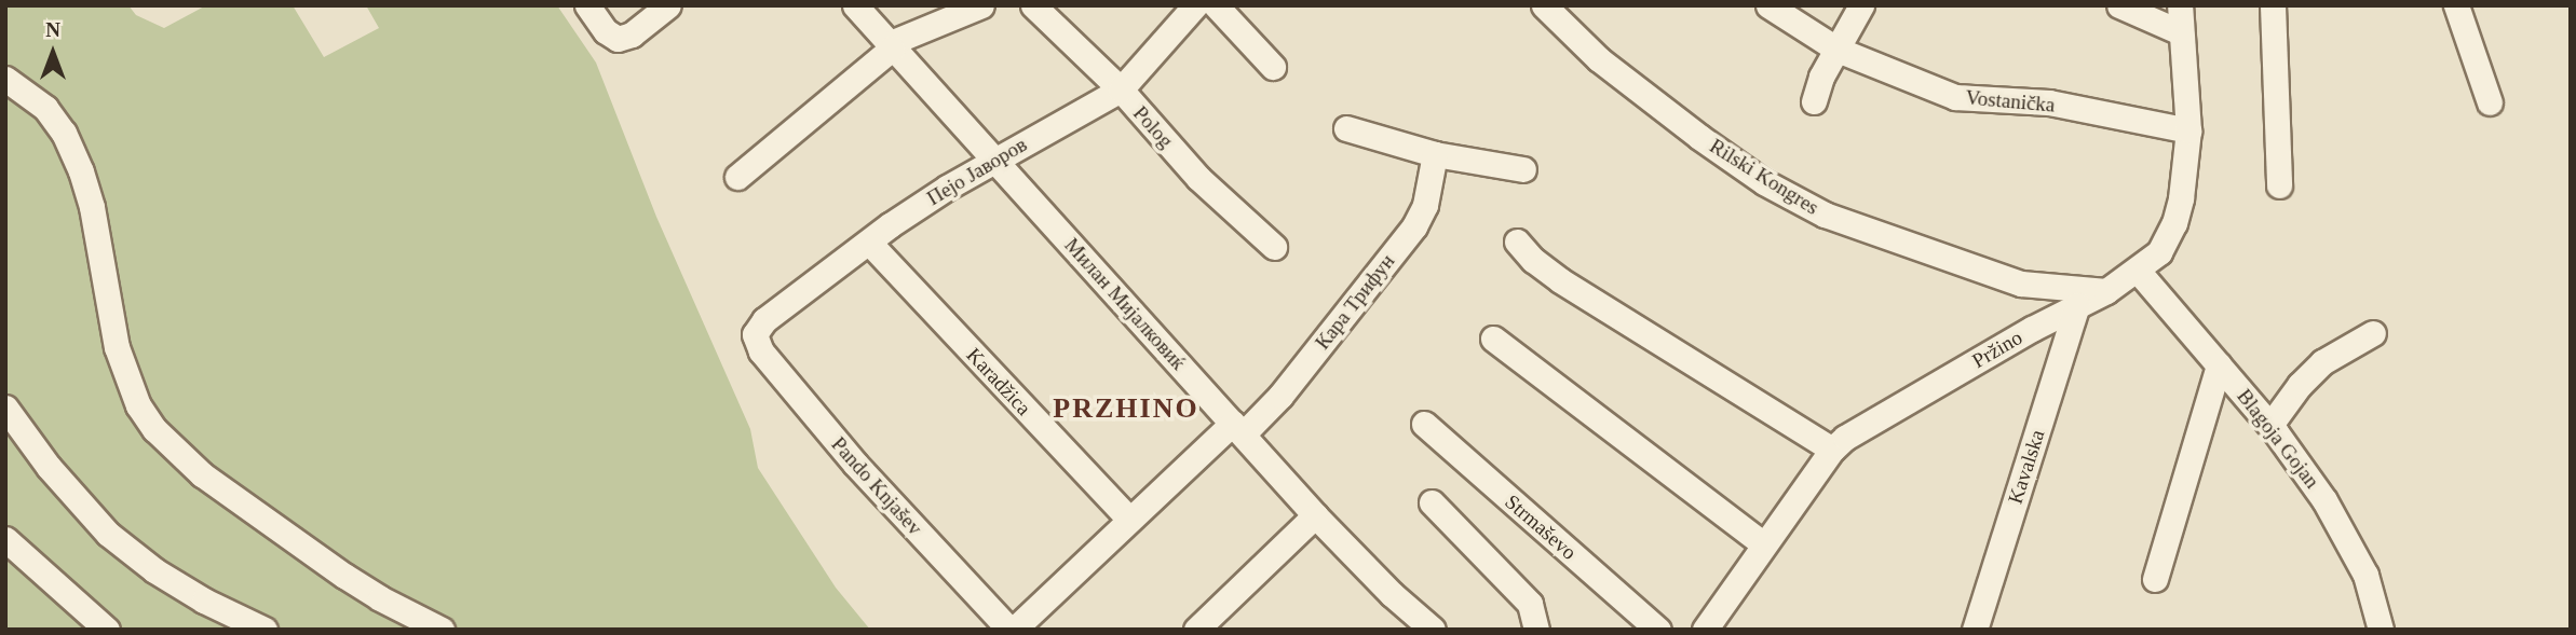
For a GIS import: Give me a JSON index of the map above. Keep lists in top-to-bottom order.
{
  "streets": {
    "street": [
      "Vostanička",
      "Polog",
      "Пејо Јаворов",
      "Rilski Kongres",
      "Кара Трифун",
      "Милан Мијалковиќ",
      "Pržino",
      "Karadžica",
      "Blagoja Gojan",
      "Kavalska",
      "Pando Knjašev",
      "Strmaševo"
    ]
  },
  "crossings": [
    ["Vostanička", "Pržino"],
    ["Polog", "Пејо Јаворов"],
    ["Пејо Јаворов", "Милан Мијалковиќ"],
    ["Пејо Јаворов", "Karadžica"],
    ["Пејо Јаворов", "Pando Knjašev"],
    ["Rilski Kongres", "Pržino"],
    ["Кара Трифун", "Милан Мијалковиќ"],
    ["Кара Трифун", "Karadžica"],
    ["Кара Трифун", "Pando Knjašev"],
    ["Pržino", "Blagoja Gojan"],
    ["Pržino", "Kavalska"]
  ],
  "districts": ["PRZHINO"],
  "north": "top"
}
